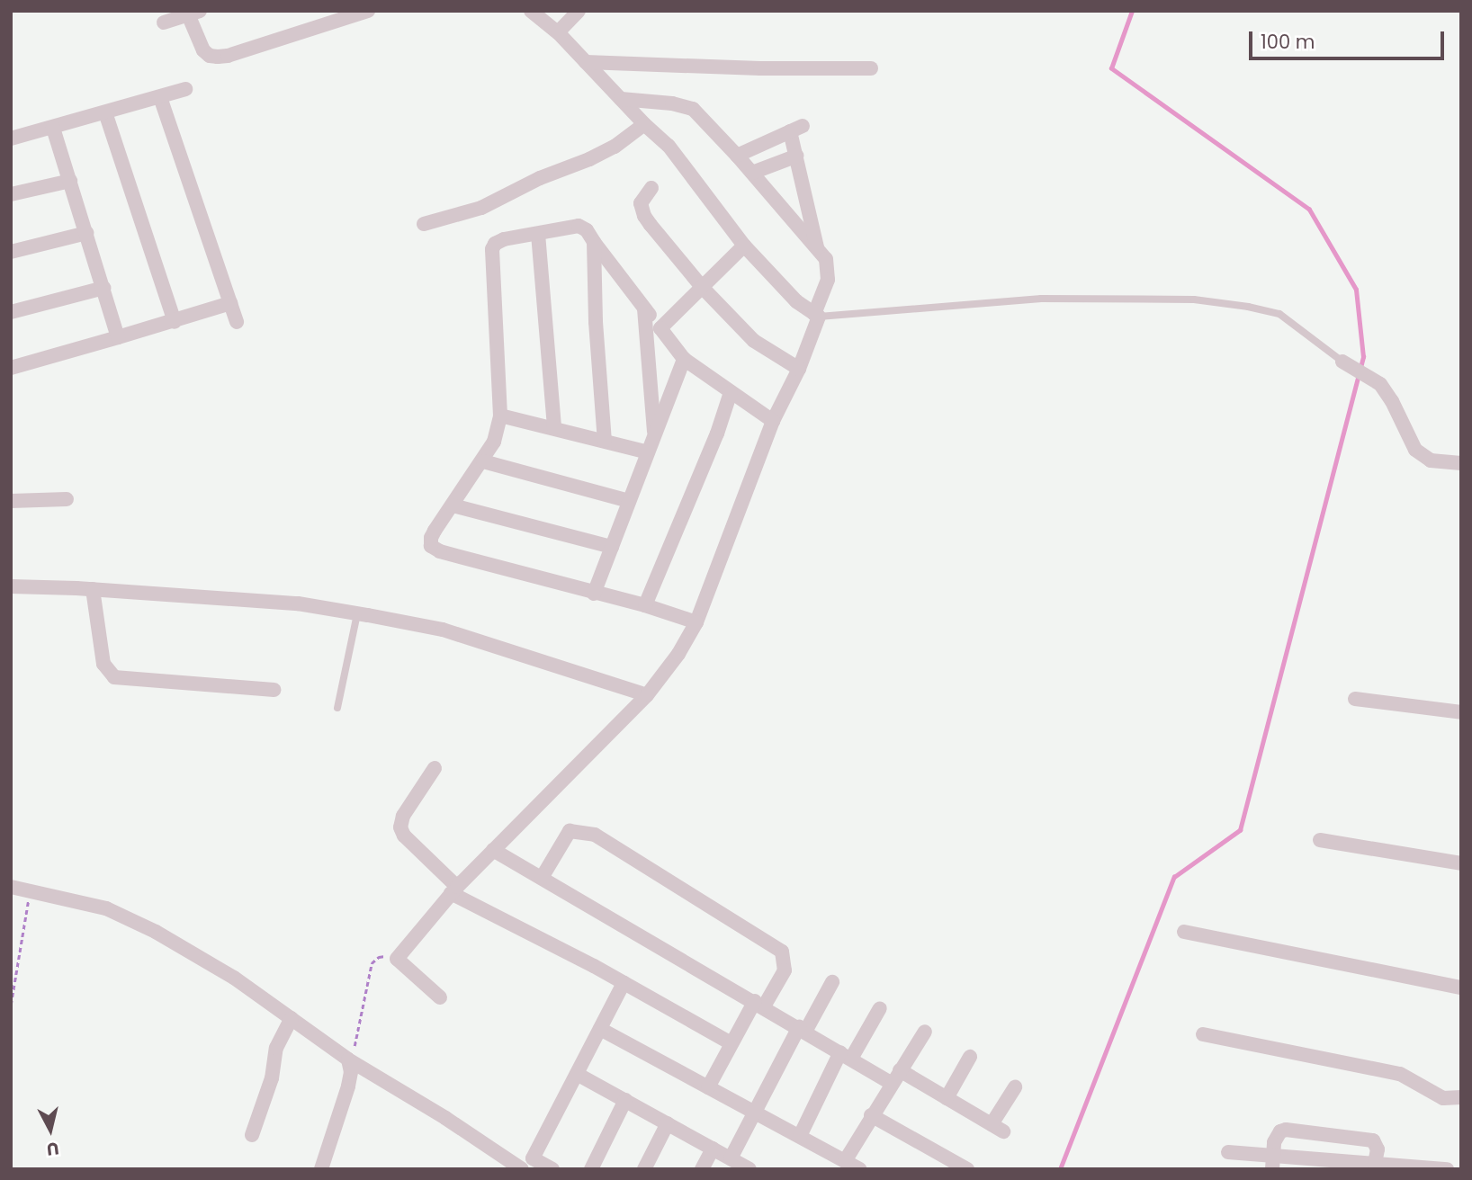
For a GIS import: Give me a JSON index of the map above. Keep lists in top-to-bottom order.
{
  "scale_bar": "100 m",
  "north": "bottom"
}
